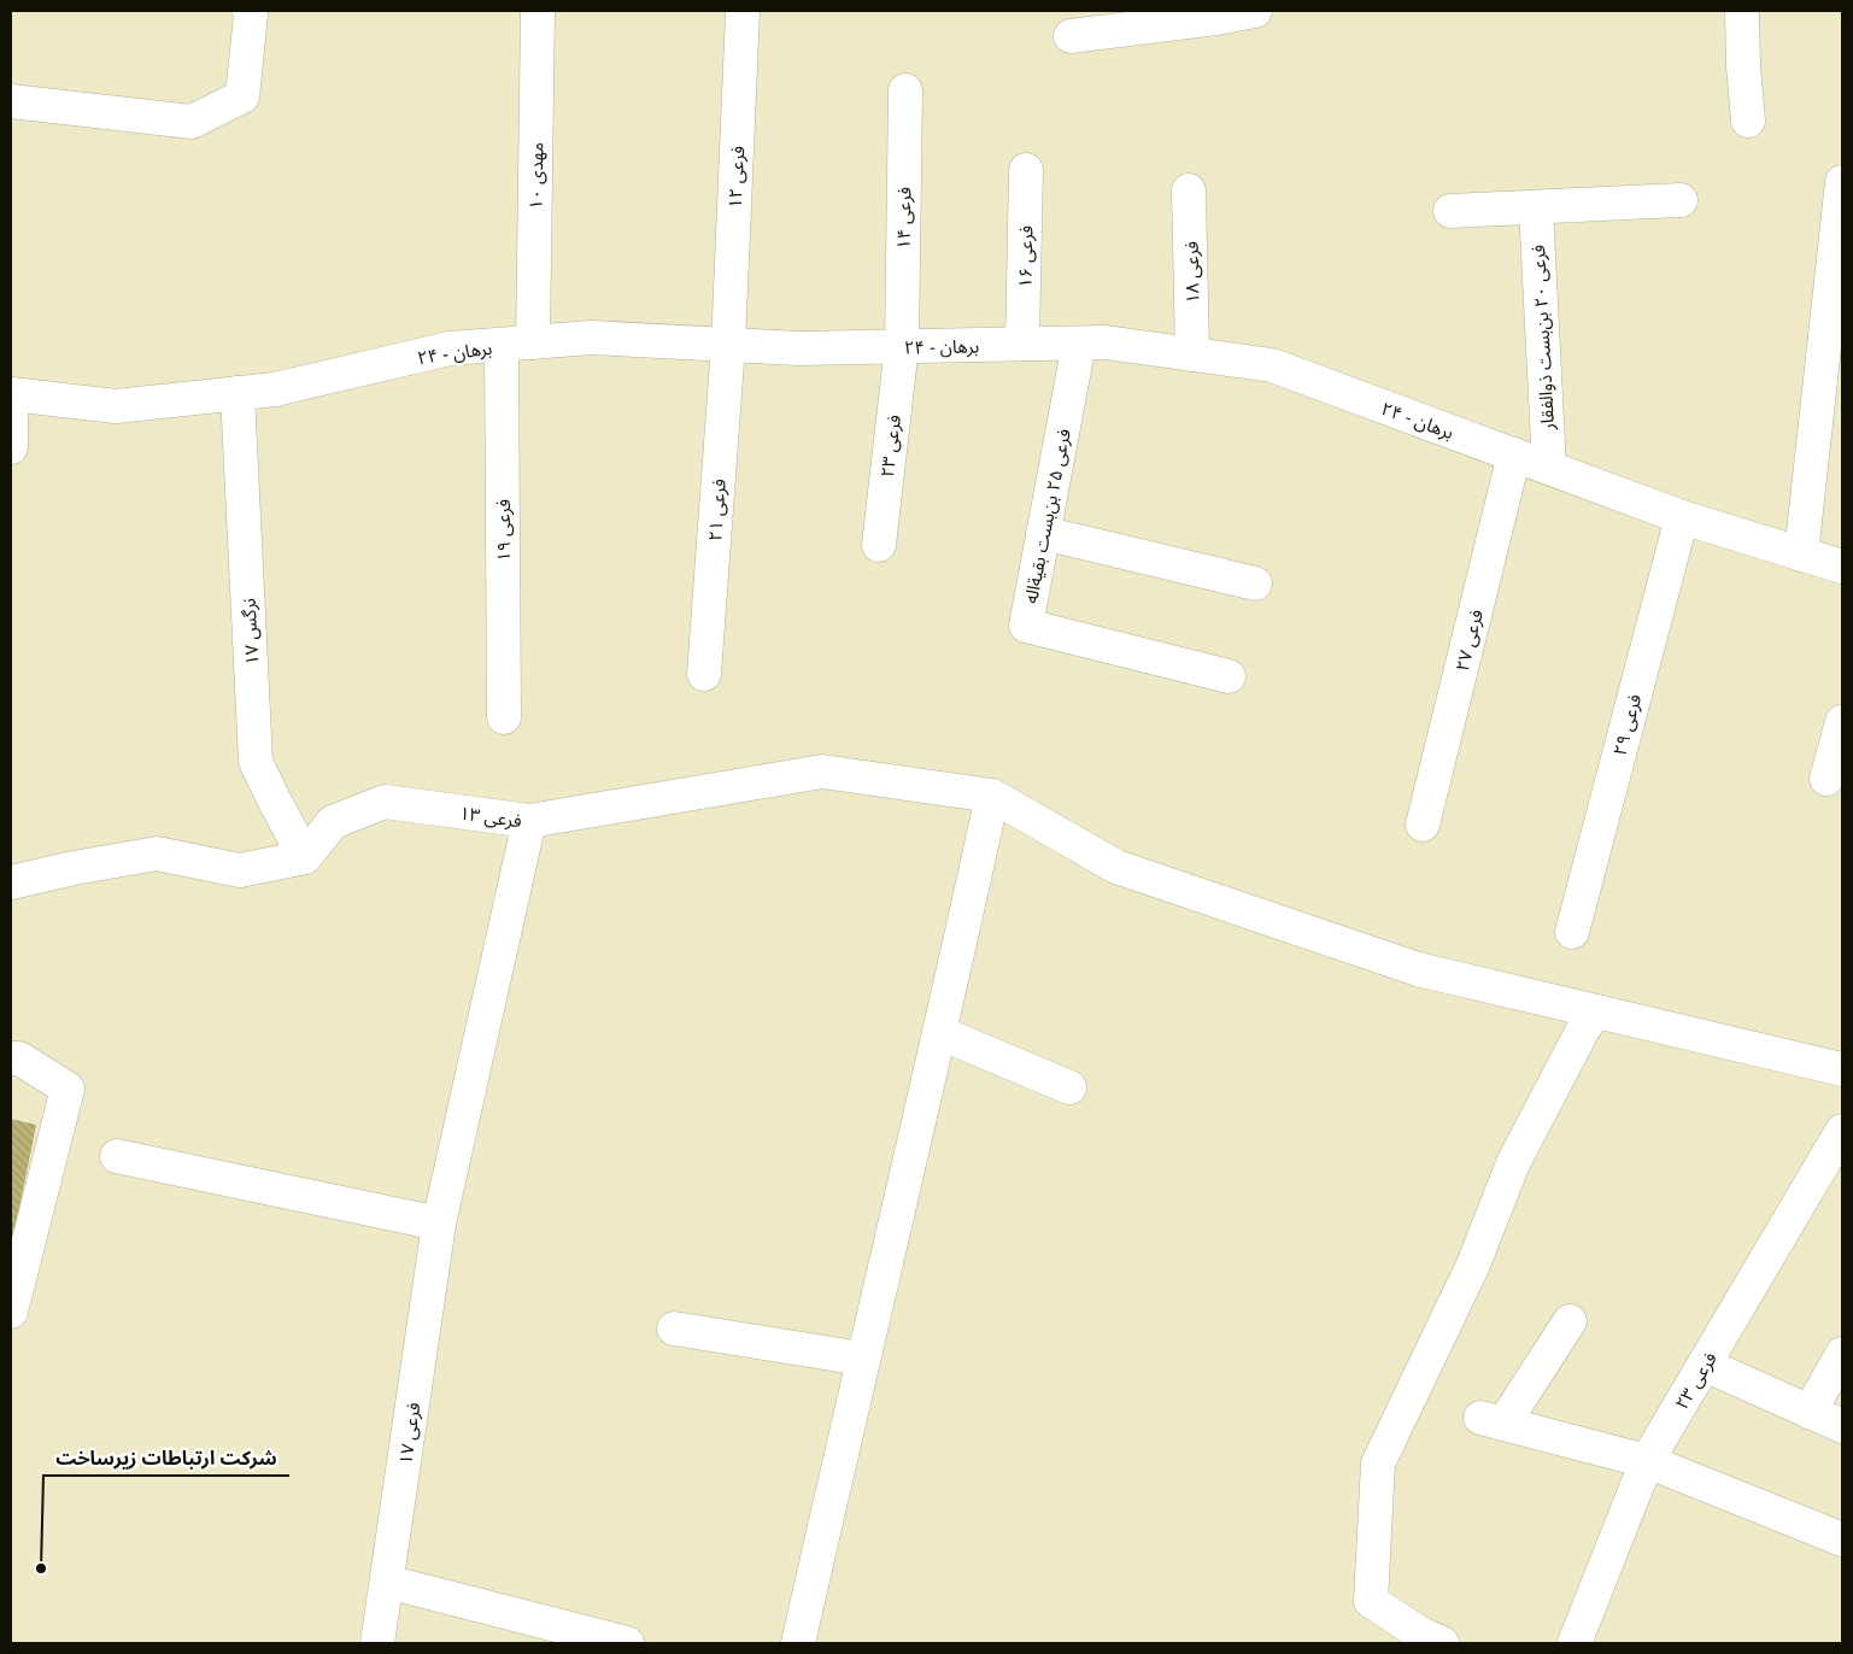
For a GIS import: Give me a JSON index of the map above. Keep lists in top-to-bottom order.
{
  "streets": {
    "street": [
      "۱۰ مهدی",
      "فرعی ۱۲",
      "فرعی ۱۴",
      "فرعی ۱۶",
      "فرعی ۱۸",
      "فرعی ۲۰ بن‌بست ذوالفقار",
      "۲۴ - برهان",
      "فرعی ۲۳",
      "فرعی ۲۱",
      "فرعی ۲۵ بن‌بست بقیة‌اله",
      "فرعی ۱۹",
      "۱۷ نرگس",
      "فرعی ۲۷",
      "فرعی ۲۹",
      "فرعی ۱۳",
      "فرعی ۱۷"
    ]
  },
  "crossings": [
    ["۱۰ مهدی", "۲۴ - برهان"],
    ["۱۰ مهدی", "فرعی ۱۹"],
    ["فرعی ۱۲", "۲۴ - برهان"],
    ["فرعی ۱۲", "فرعی ۲۱"],
    ["فرعی ۱۴", "۲۴ - برهان"],
    ["فرعی ۱۴", "فرعی ۲۳"],
    ["فرعی ۱۶", "۲۴ - برهان"],
    ["فرعی ۱۸", "۲۴ - برهان"],
    ["فرعی ۲۰ بن‌بست ذوالفقار", "۲۴ - برهان"],
    ["۲۴ - برهان", "فرعی ۲۳"],
    ["۲۴ - برهان", "فرعی ۲۱"],
    ["۲۴ - برهان", "فرعی ۲۵ بن‌بست بقیة‌اله"],
    ["۲۴ - برهان", "فرعی ۱۹"],
    ["۲۴ - برهان", "۱۷ نرگس"],
    ["۲۴ - برهان", "فرعی ۲۷"],
    ["۲۴ - برهان", "فرعی ۲۹"],
    ["۱۷ نرگس", "فرعی ۱۳"],
    ["فرعی ۱۳", "فرعی ۱۷"]
  ],
  "places": ["شرکت ارتباطات زیرساخت"]
}
